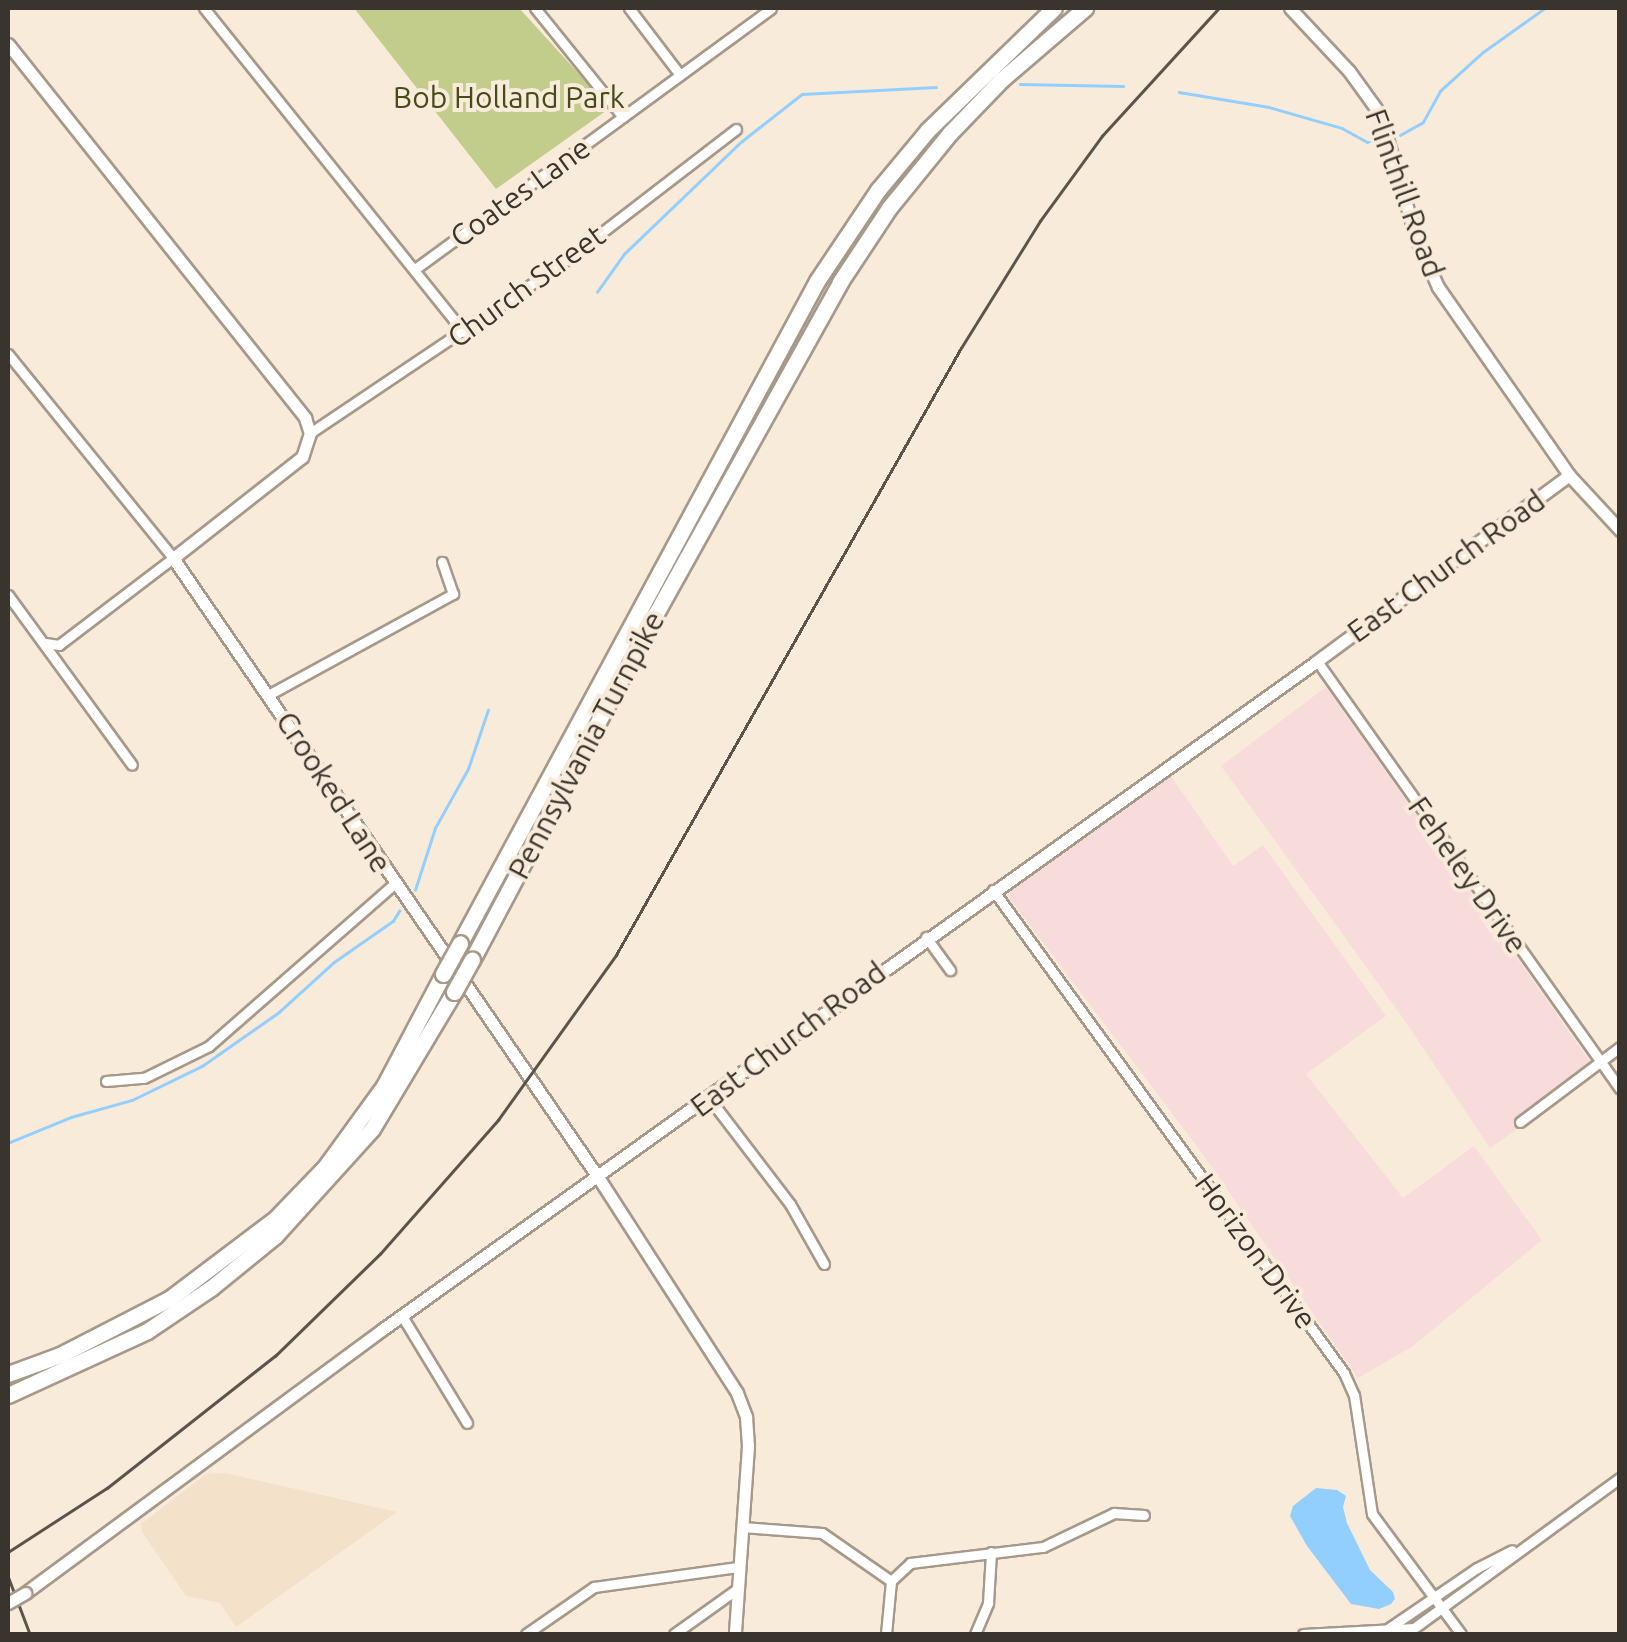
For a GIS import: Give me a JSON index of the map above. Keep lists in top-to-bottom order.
{
  "streets": {
    "highway": ["Pennsylvania Turnpike"],
    "street": [
      "Coates Lane",
      "Flinthill Road",
      "Church Street",
      "East Church Road",
      "Crooked Lane",
      "Feheley Drive",
      "Horizon Drive"
    ]
  },
  "crossings": [
    ["Flinthill Road", "East Church Road"],
    ["East Church Road", "Crooked Lane"],
    ["East Church Road", "Feheley Drive"],
    ["East Church Road", "Horizon Drive"]
  ],
  "parks": ["Bob Holland Park"]
}
